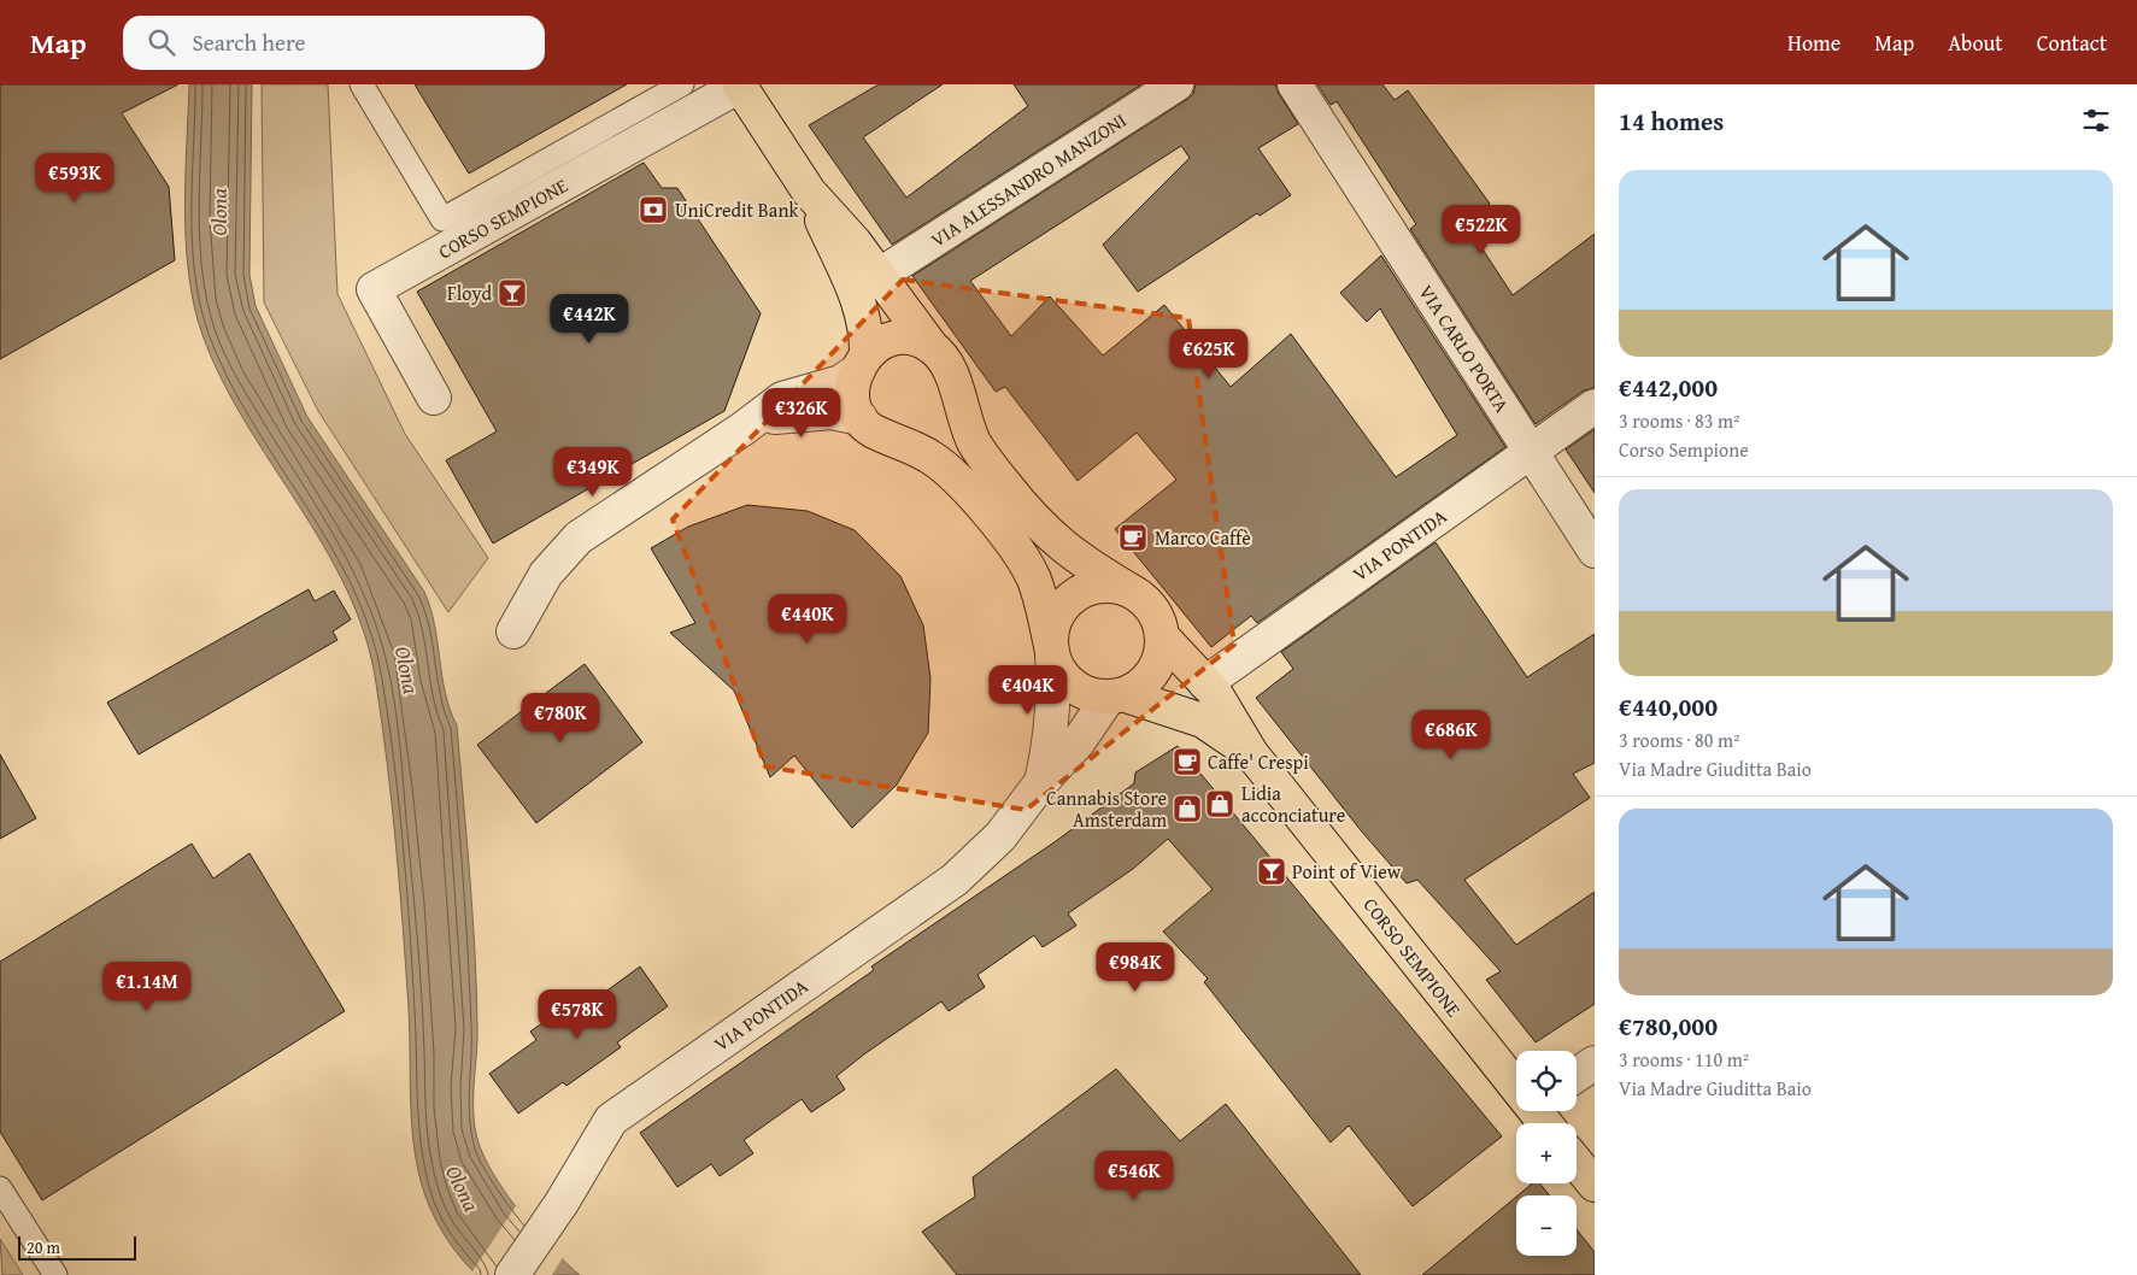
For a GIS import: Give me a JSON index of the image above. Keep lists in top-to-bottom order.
{
  "streets": {
    "main road": ["CORSO SEMPIONE"],
    "street": ["VIA ALESSANDRO MANZONI", "VIA CARLO PORTA", "VIA PONTIDA"]
  },
  "crossings": [
    ["VIA ALESSANDRO MANZONI", "CORSO SEMPIONE"],
    ["CORSO SEMPIONE", "VIA PONTIDA"],
    ["VIA CARLO PORTA", "VIA PONTIDA"]
  ],
  "water": ["Olona"],
  "places": {
    "bank": ["UniCredit Bank"],
    "bar": ["Floyd", "Point of View"],
    "cafe": ["Marco Caffè", "Caffe' Crespi"],
    "shop": ["Lidia acconciature", "Cannabis Store Amsterdam"]
  },
  "scale_bar": "20 m",
  "page": {
    "header": "Map",
    "search": "Search here",
    "nav": [
      "Home",
      "Map",
      "About",
      "Contact"
    ],
    "heading": "14 homes",
    "price": [
      "€593K",
      "€522K",
      "€442K",
      "€625K",
      "€326K",
      "€349K",
      "€440K",
      "€404K",
      "€780K",
      "€686K",
      "€984K",
      "€1.14M",
      "€578K",
      "€546K"
    ],
    "list": [
      {
        "name": "€442,000",
        "note": "3 rooms · 83 m² · Corso Sempione"
      },
      {
        "name": "€440,000",
        "note": "3 rooms · 80 m² · Via Madre Giuditta Baio"
      },
      {
        "name": "€780,000",
        "note": "3 rooms · 110 m² · Via Madre Giuditta Baio"
      }
    ],
    "map_buttons": ["+", "−"],
    "scale": "20 m"
  }
}
